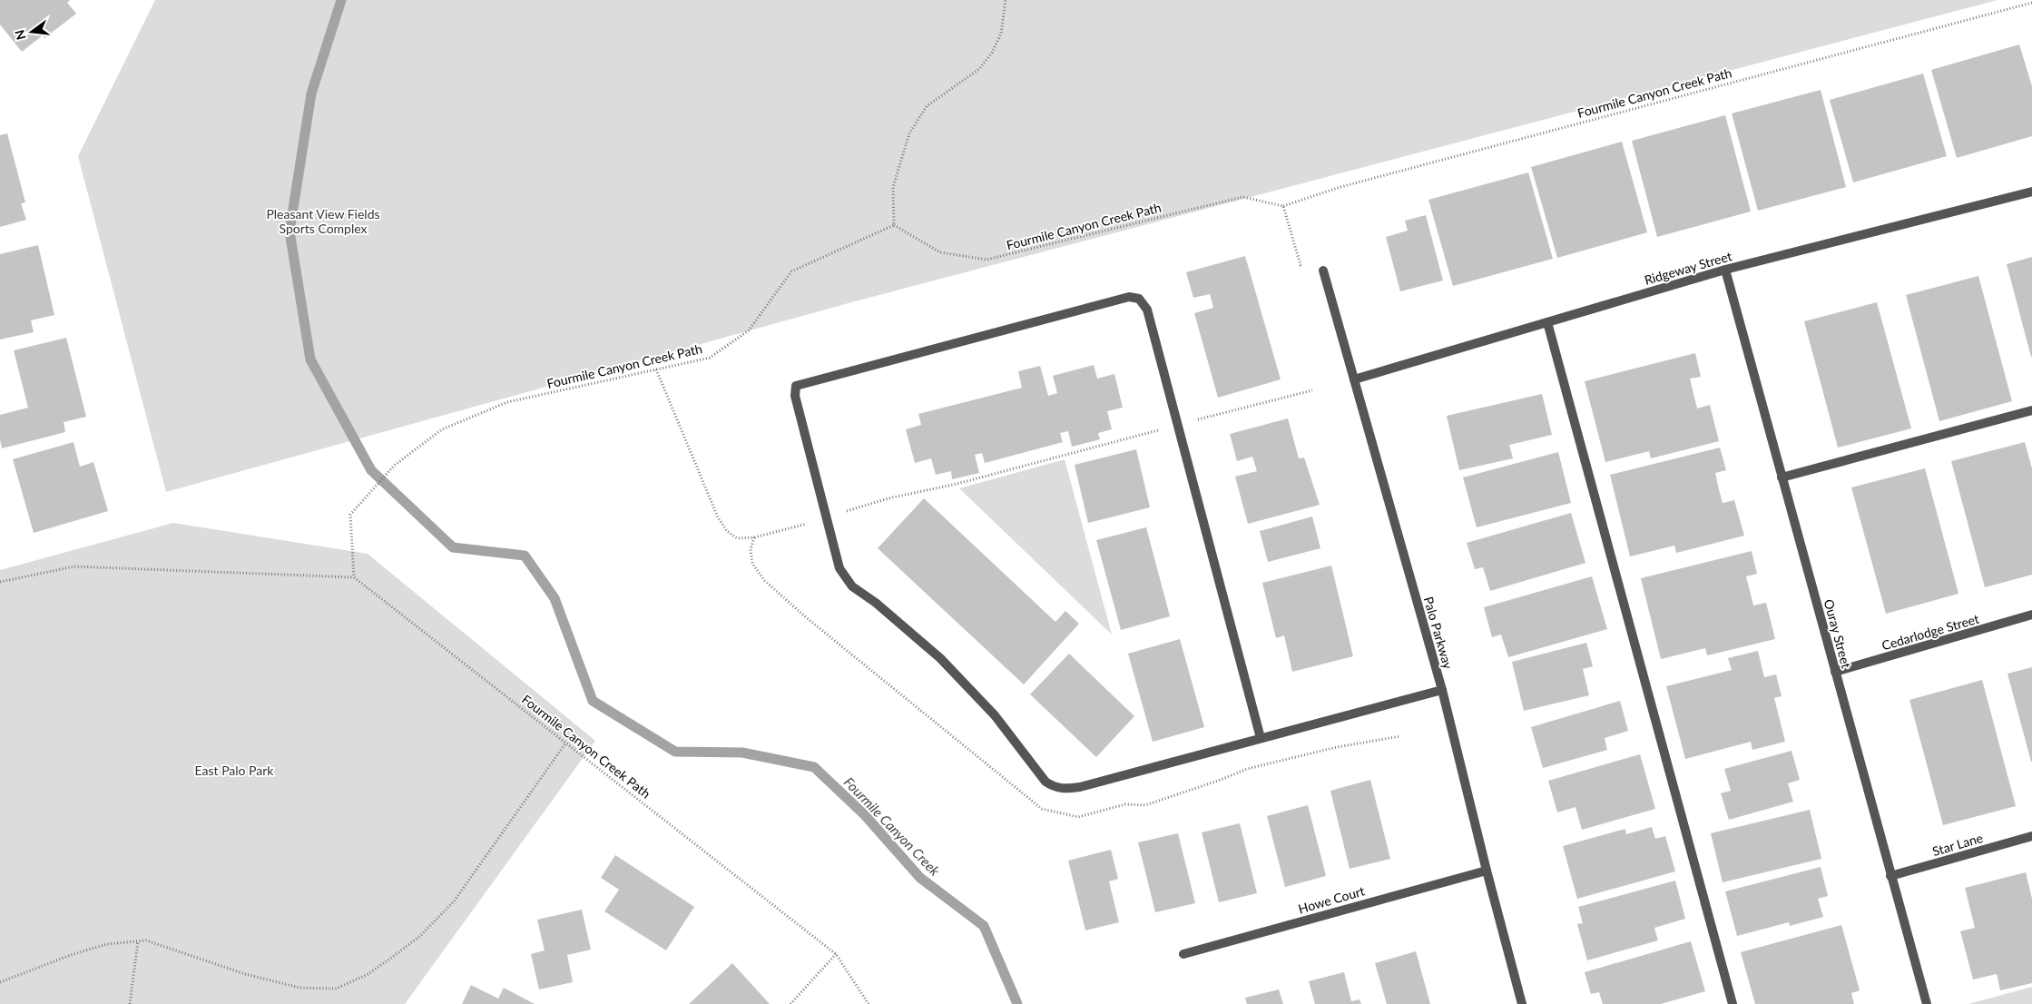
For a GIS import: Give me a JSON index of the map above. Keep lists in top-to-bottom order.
{
  "streets": {
    "street": [
      "Ridgeway Street",
      "Cedarlodge Street",
      "Palo Parkway",
      "Ouray Street",
      "Star Lane",
      "Howe Court"
    ],
    "path": ["Fourmile Canyon Creek Path"]
  },
  "crossings": [
    ["Ridgeway Street", "Palo Parkway"],
    ["Ridgeway Street", "Ouray Street"],
    ["Cedarlodge Street", "Ouray Street"],
    ["Palo Parkway", "Howe Court"],
    ["Ouray Street", "Star Lane"]
  ],
  "water": ["Fourmile Canyon Creek"],
  "parks": ["Pleasant View Fields Sports Complex", "East Palo Park"],
  "north": "left"
}
